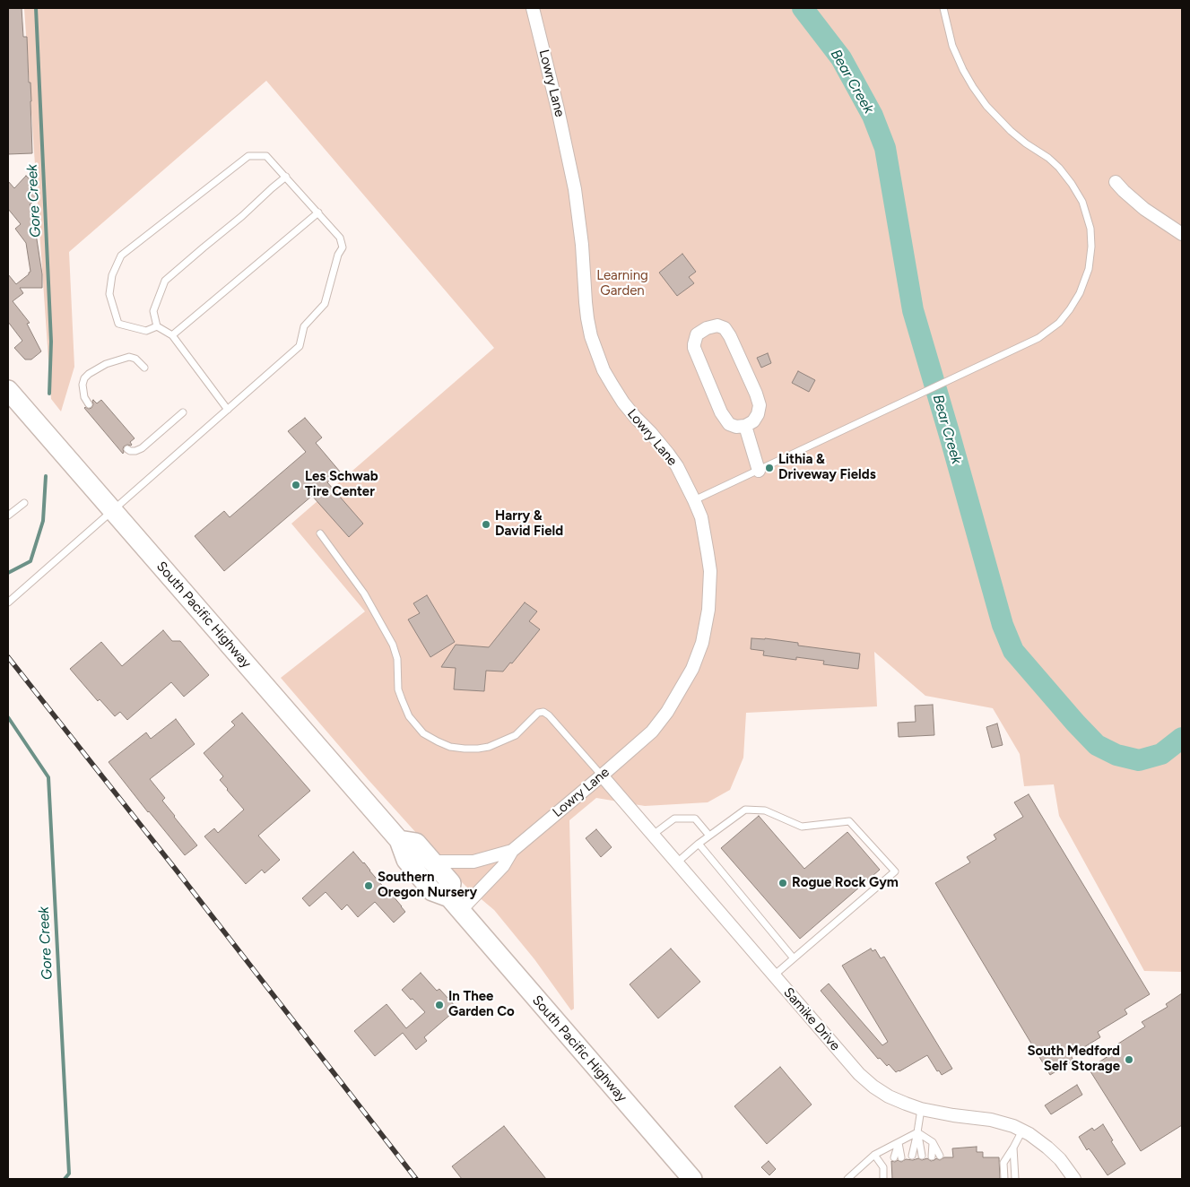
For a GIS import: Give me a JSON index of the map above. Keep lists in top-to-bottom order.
{
  "streets": {
    "main road": ["South Pacific Highway"],
    "street": ["Lowry Lane", "Samike Drive"]
  },
  "crossings": [
    ["Lowry Lane", "South Pacific Highway"],
    ["Lowry Lane", "Samike Drive"]
  ],
  "water": ["Bear Creek", "Gore Creek"],
  "parks": ["Learning Garden"],
  "places": [
    "Lithia & Driveway Fields",
    "Les Schwab Tire Center",
    "Harry & David Field",
    "Rogue Rock Gym",
    "Southern Oregon Nursery",
    "In Thee Garden Co",
    "South Medford Self Storage"
  ]
}
